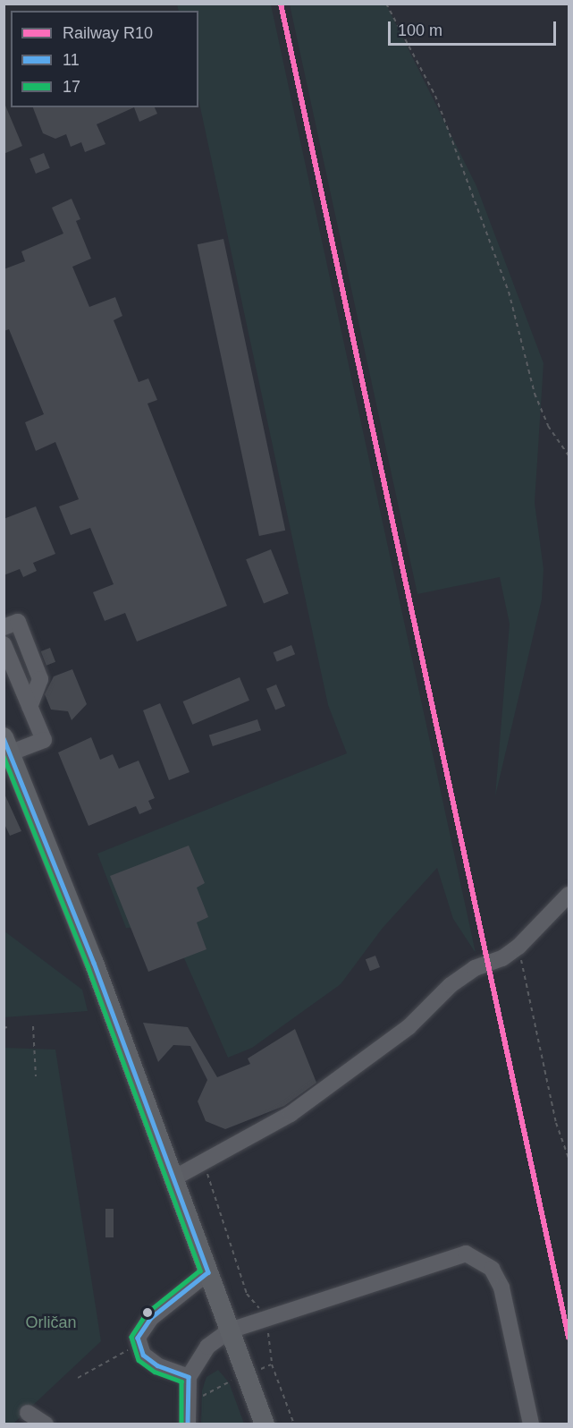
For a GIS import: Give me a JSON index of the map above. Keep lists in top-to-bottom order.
{
  "parks": ["Orličan"],
  "lines": ["rail line R10", "transit line 11", "transit line 17"],
  "legend": ["Railway R10", "11", "17"],
  "scale_bar": "100 m"
}
